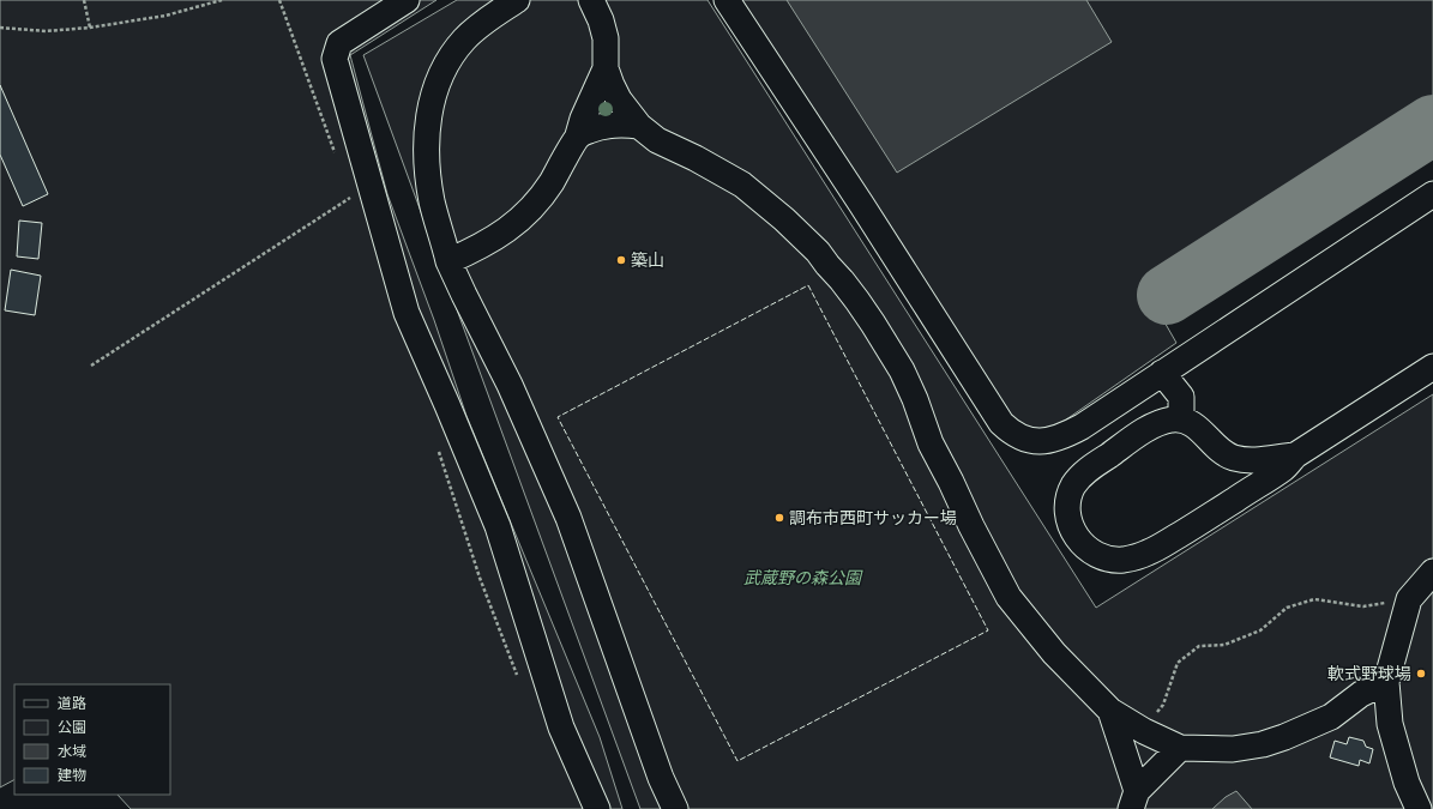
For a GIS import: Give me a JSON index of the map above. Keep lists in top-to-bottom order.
{
  "parks": ["武蔵野の森公園"],
  "places": ["築山", "調布市西町サッカー場", "軟式野球場"],
  "legend": [
    "道路",
    "公園",
    "水域",
    "建物"
  ]
}
